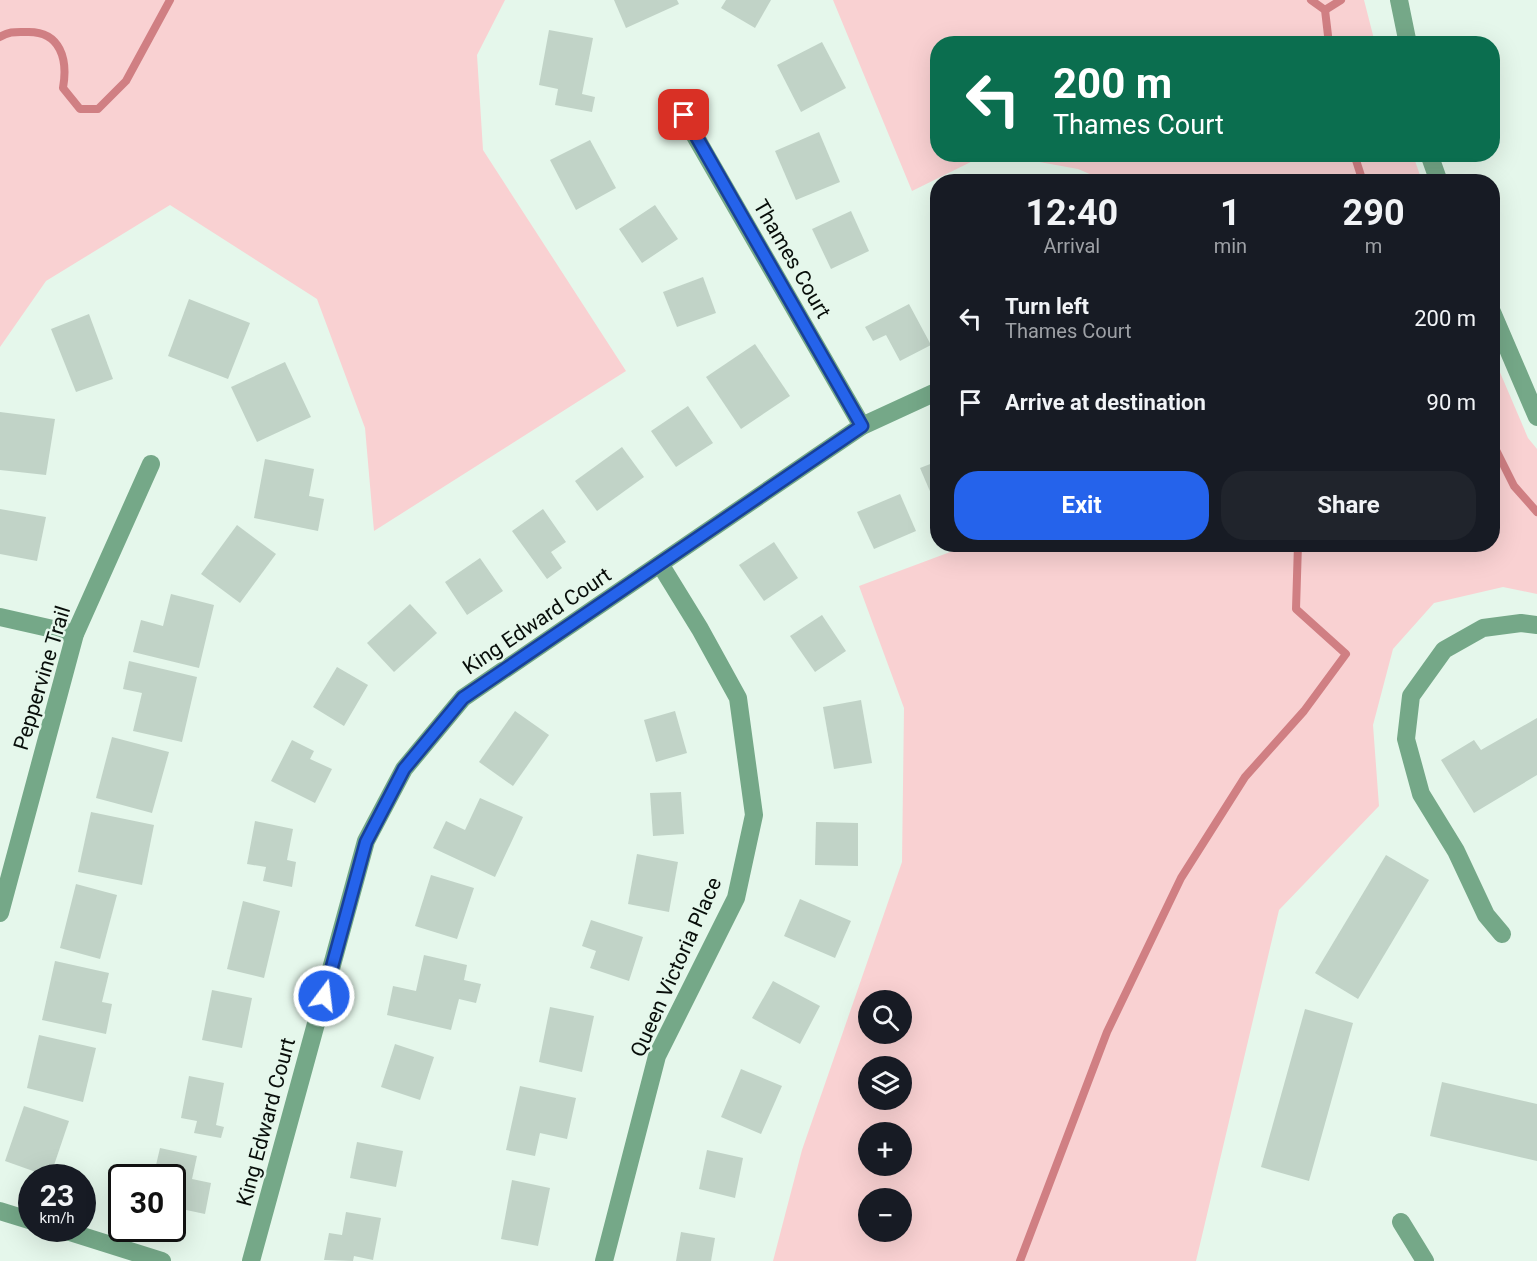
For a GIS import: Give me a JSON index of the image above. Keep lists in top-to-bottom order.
{
  "streets": {
    "street": [
      "Thames Court",
      "King Edward Court",
      "Peppervine Trail",
      "Queen Victoria Place"
    ]
  },
  "crossings": [
    ["Thames Court", "King Edward Court"],
    ["King Edward Court", "Queen Victoria Place"]
  ],
  "page": {
    "turn": ["200 m", "Thames Court"],
    "eta": [
      "12:40",
      "Arrival",
      "1",
      "min",
      "290",
      "m"
    ],
    "list": [
      {
        "name": "Turn left",
        "note": "Thames Court",
        "value": "200 m"
      },
      {
        "name": "Arrive at destination",
        "value": "90 m"
      }
    ],
    "buttons": ["Exit", "Share"],
    "map_buttons": ["+", "−"],
    "speed": "23 km/h",
    "limit": "30"
  }
}
